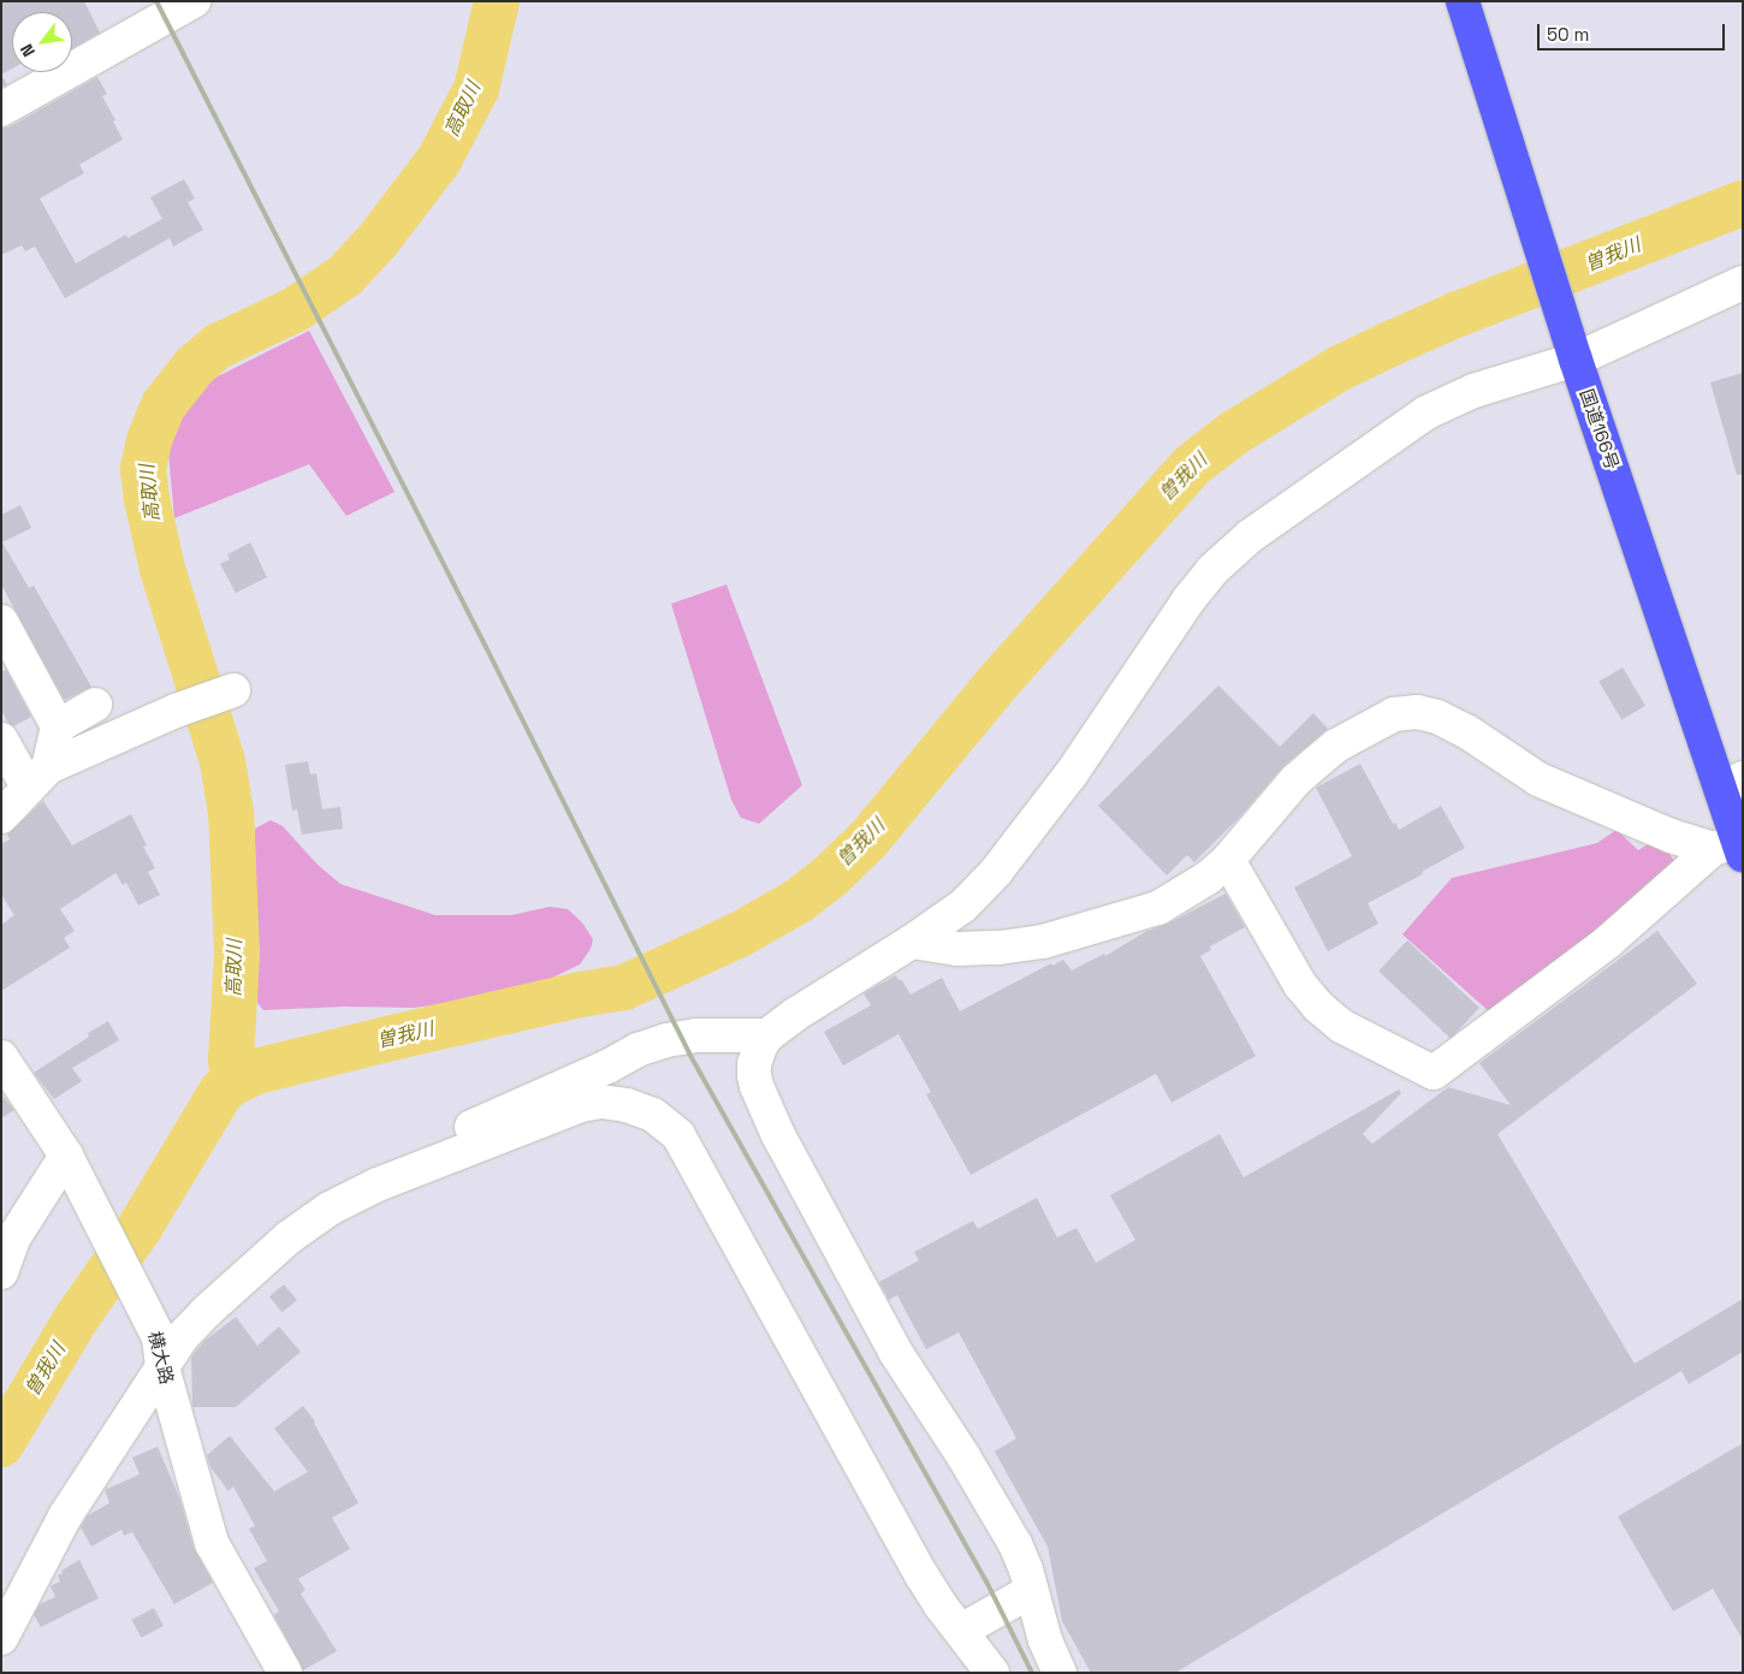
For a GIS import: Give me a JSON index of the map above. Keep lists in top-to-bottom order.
{
  "streets": {
    "highway": ["国道166号"],
    "street": ["横大路"]
  },
  "water": ["高取川", "曽我川"],
  "scale_bar": "50 m",
  "north": "bottom left"
}
